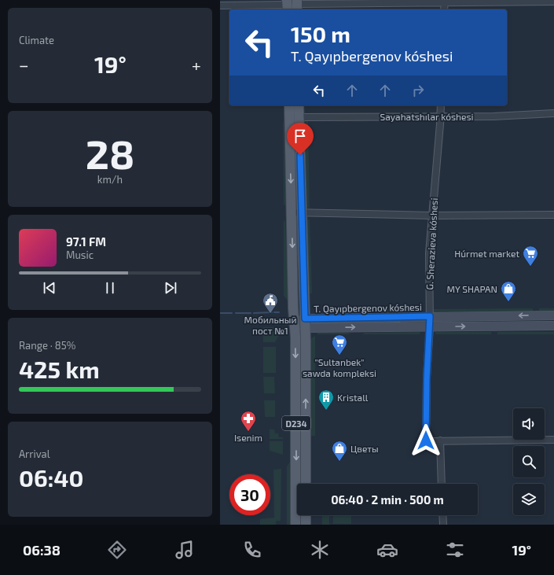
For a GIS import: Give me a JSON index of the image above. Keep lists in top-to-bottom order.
{
  "streets": {
    "main road": ["T. Qayıpbergenov kóshesi", "D234"],
    "street": ["Sayahatshılar kóshesi", "G. Sherazieva kóshesi"]
  },
  "crossings": [
    ["Sayahatshılar kóshesi", "G. Sherazieva kóshesi"],
    ["Sayahatshılar kóshesi", "D234"],
    ["G. Sherazieva kóshesi", "T. Qayıpbergenov kóshesi"],
    ["T. Qayıpbergenov kóshesi", "D234"]
  ],
  "places": {
    "supermarket": ["Húrmet market", "\"Sultanbek\" sawda kompleksi"],
    "shop": ["MY SHAPAN", "Цветы"],
    "public building": ["Мобильный пост №1"],
    "building": ["Kristall"],
    "pharmacy": ["Isenim"]
  },
  "page": {
    "tile": [
      "Climate",
      ["28", "km/h"],
      ["Range · 85%", "425 km"],
      ["Arrival", "06:40"]
    ],
    "turn": ["150 m", "T. Qayıpbergenov kóshesi"],
    "heat": ["−", "19°", "+"],
    "song": ["97.1 FM", "Music"],
    "limit": "30",
    "trip": "06:40 · 2 min · 500 m",
    "tabs": ["06:38", "19°"]
  }
}
